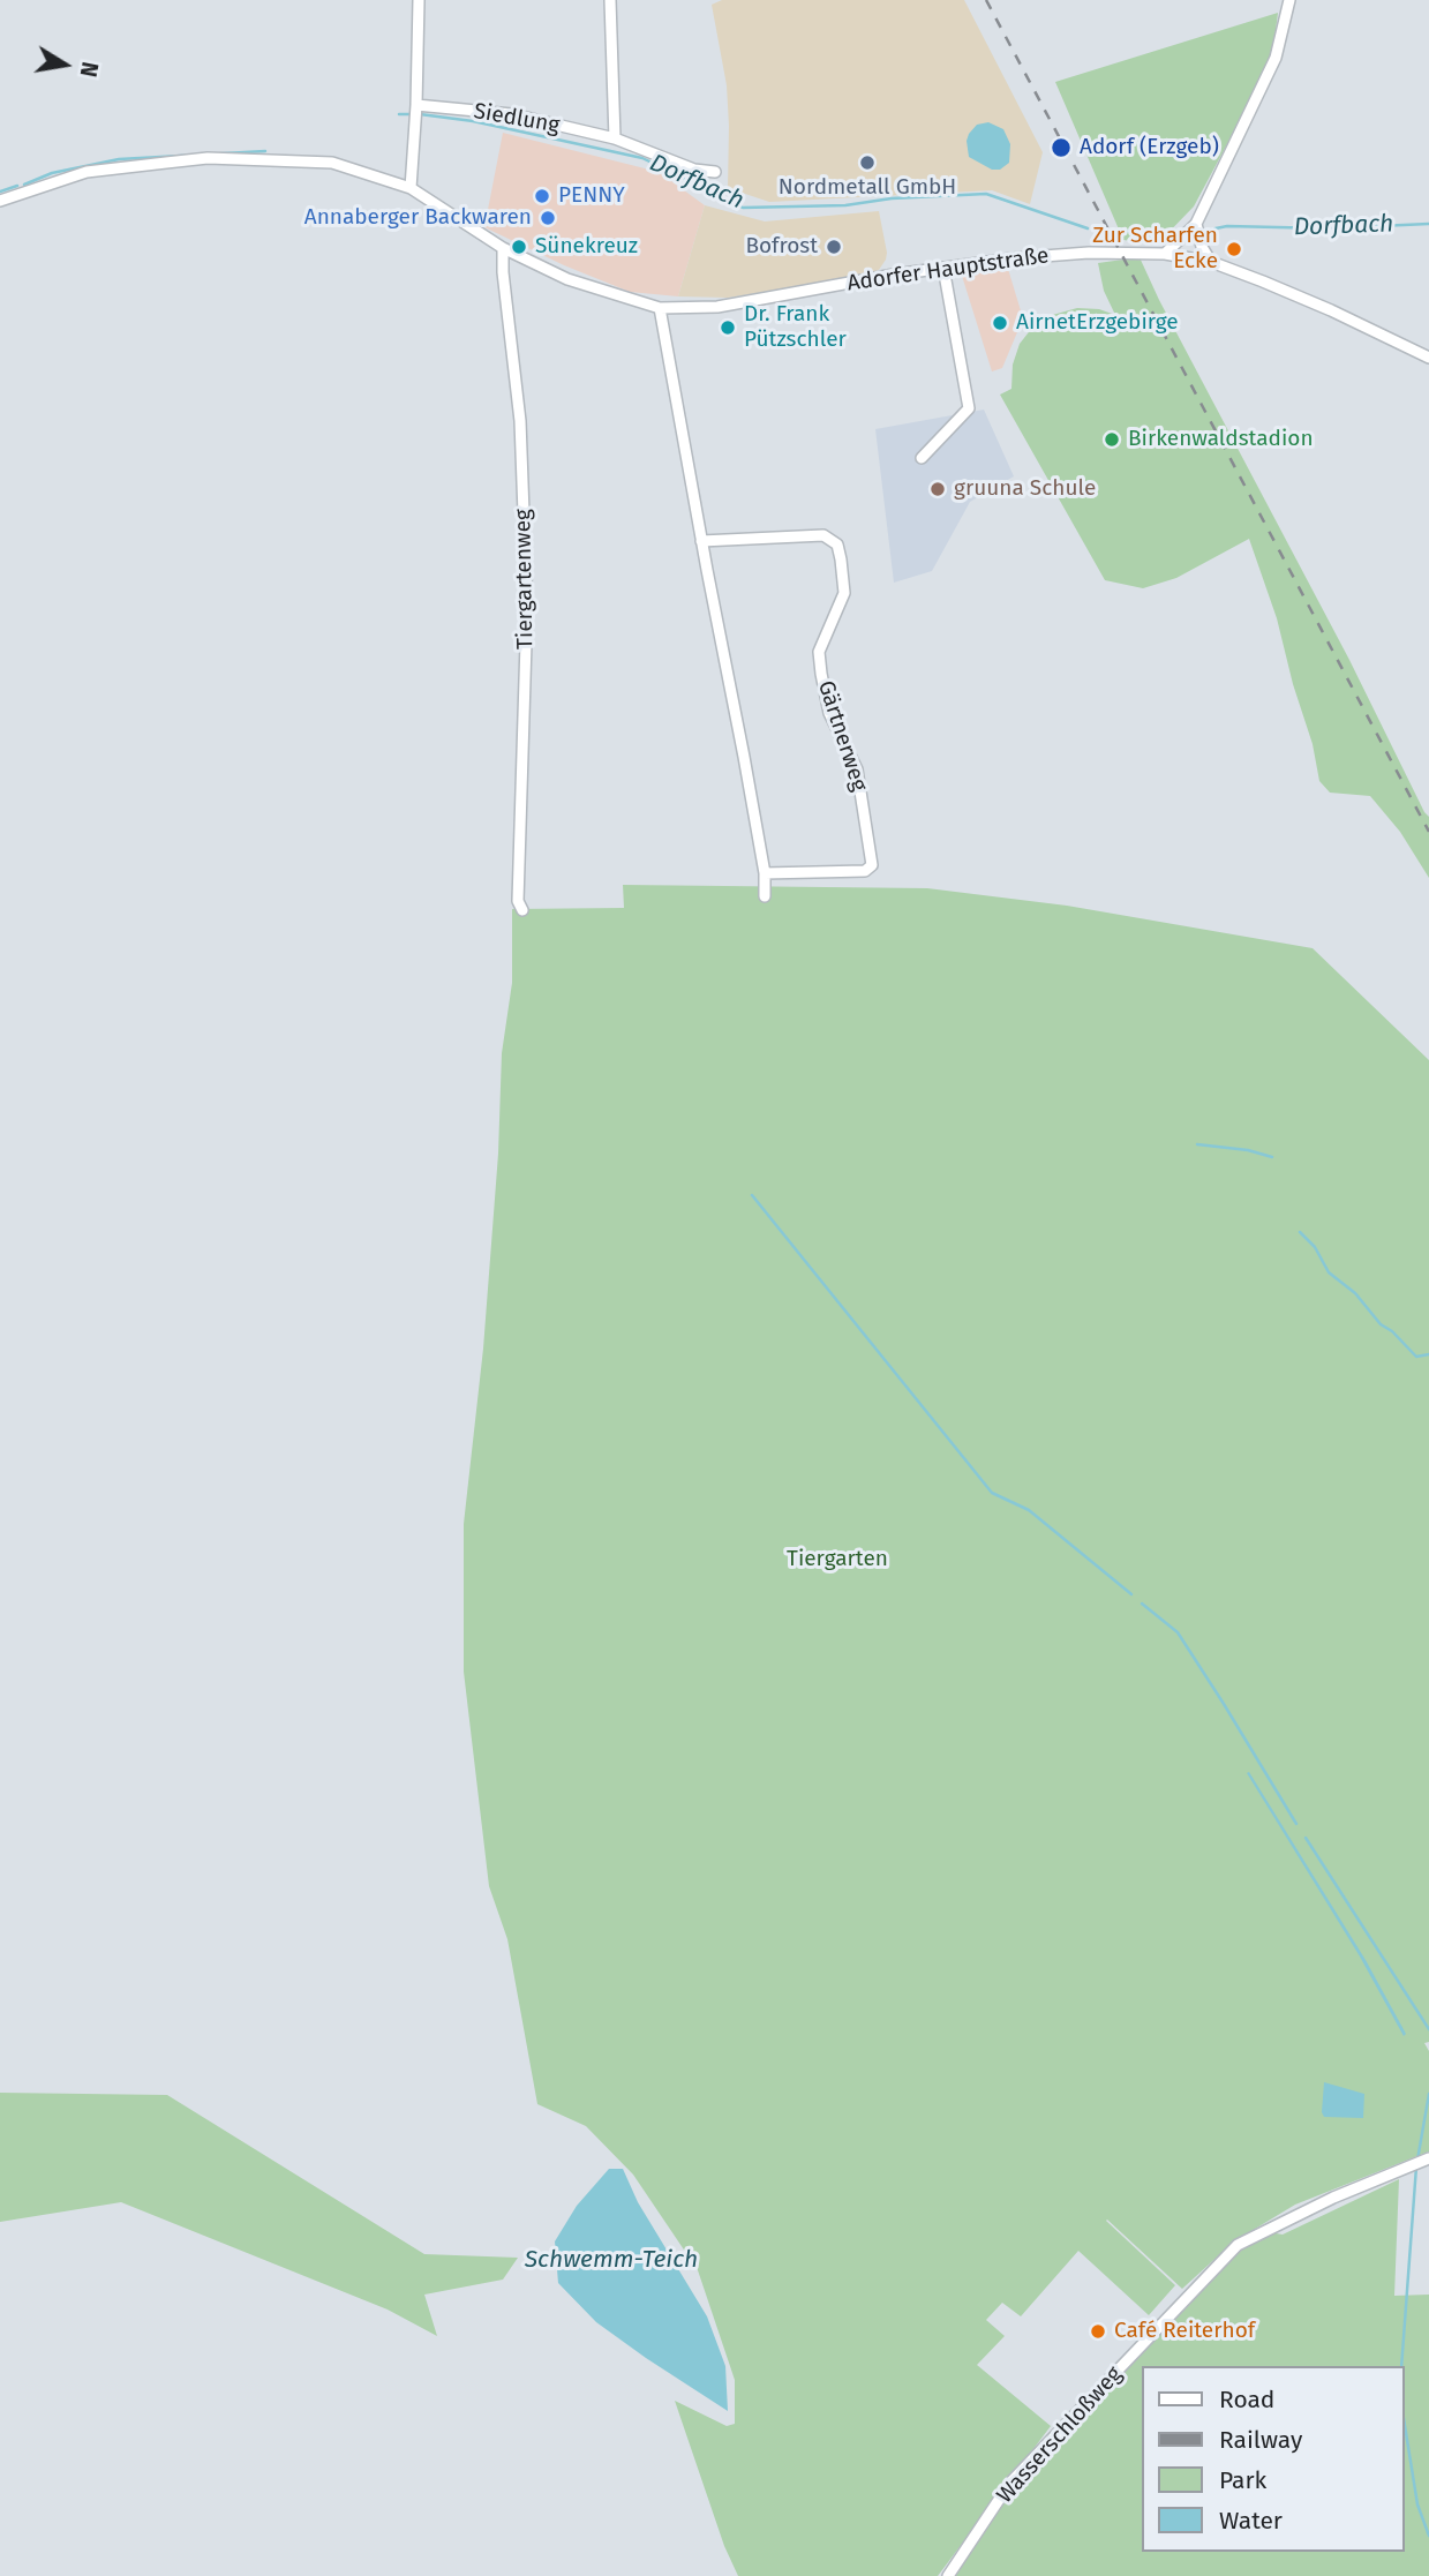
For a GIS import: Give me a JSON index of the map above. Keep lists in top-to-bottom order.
{
  "streets": {
    "street": [
      "Siedlung",
      "Adorfer Hauptstraße",
      "Tiergartenweg",
      "Gärtnerweg",
      "Wasserschloßweg"
    ]
  },
  "crossings": [
    ["Adorfer Hauptstraße", "Tiergartenweg"]
  ],
  "water": ["Dorfbach", "Schwemm-Teich"],
  "parks": ["Tiergarten"],
  "places": [
    "Adorf (Erzgeb)",
    "Nordmetall GmbH",
    "PENNY",
    "Annaberger Backwaren",
    "Sünekreuz",
    "Bofrost",
    "Zur Scharfen Ecke",
    "AirnetErzgebirge",
    "Dr. Frank Pützschler",
    "Birkenwaldstadion",
    "gruuna Schule",
    "Café Reiterhof"
  ],
  "legend": [
    "Road",
    "Railway",
    "Park",
    "Water"
  ],
  "north": "right"
}
